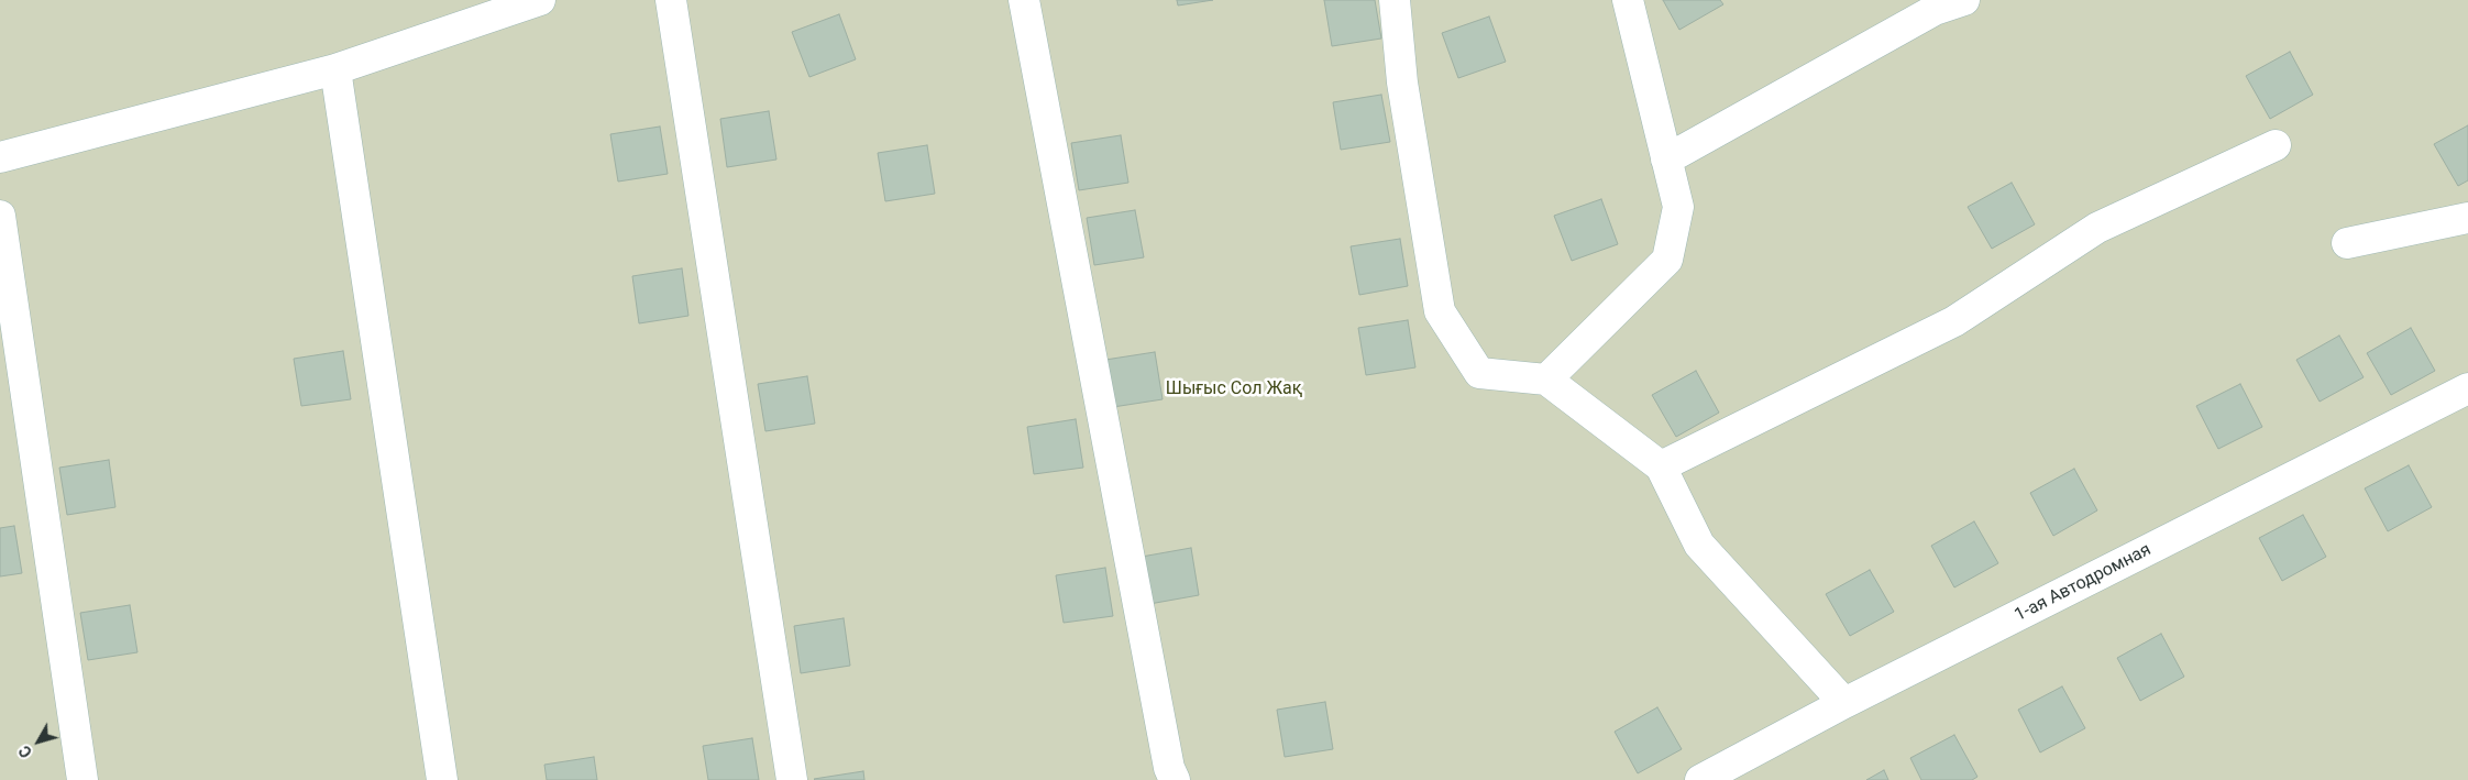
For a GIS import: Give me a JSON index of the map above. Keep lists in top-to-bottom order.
{
  "streets": {
    "street": ["1-ая Автодромная"]
  },
  "parks": ["Шығыс Сол Жақ"],
  "north": "bottom left"
}
